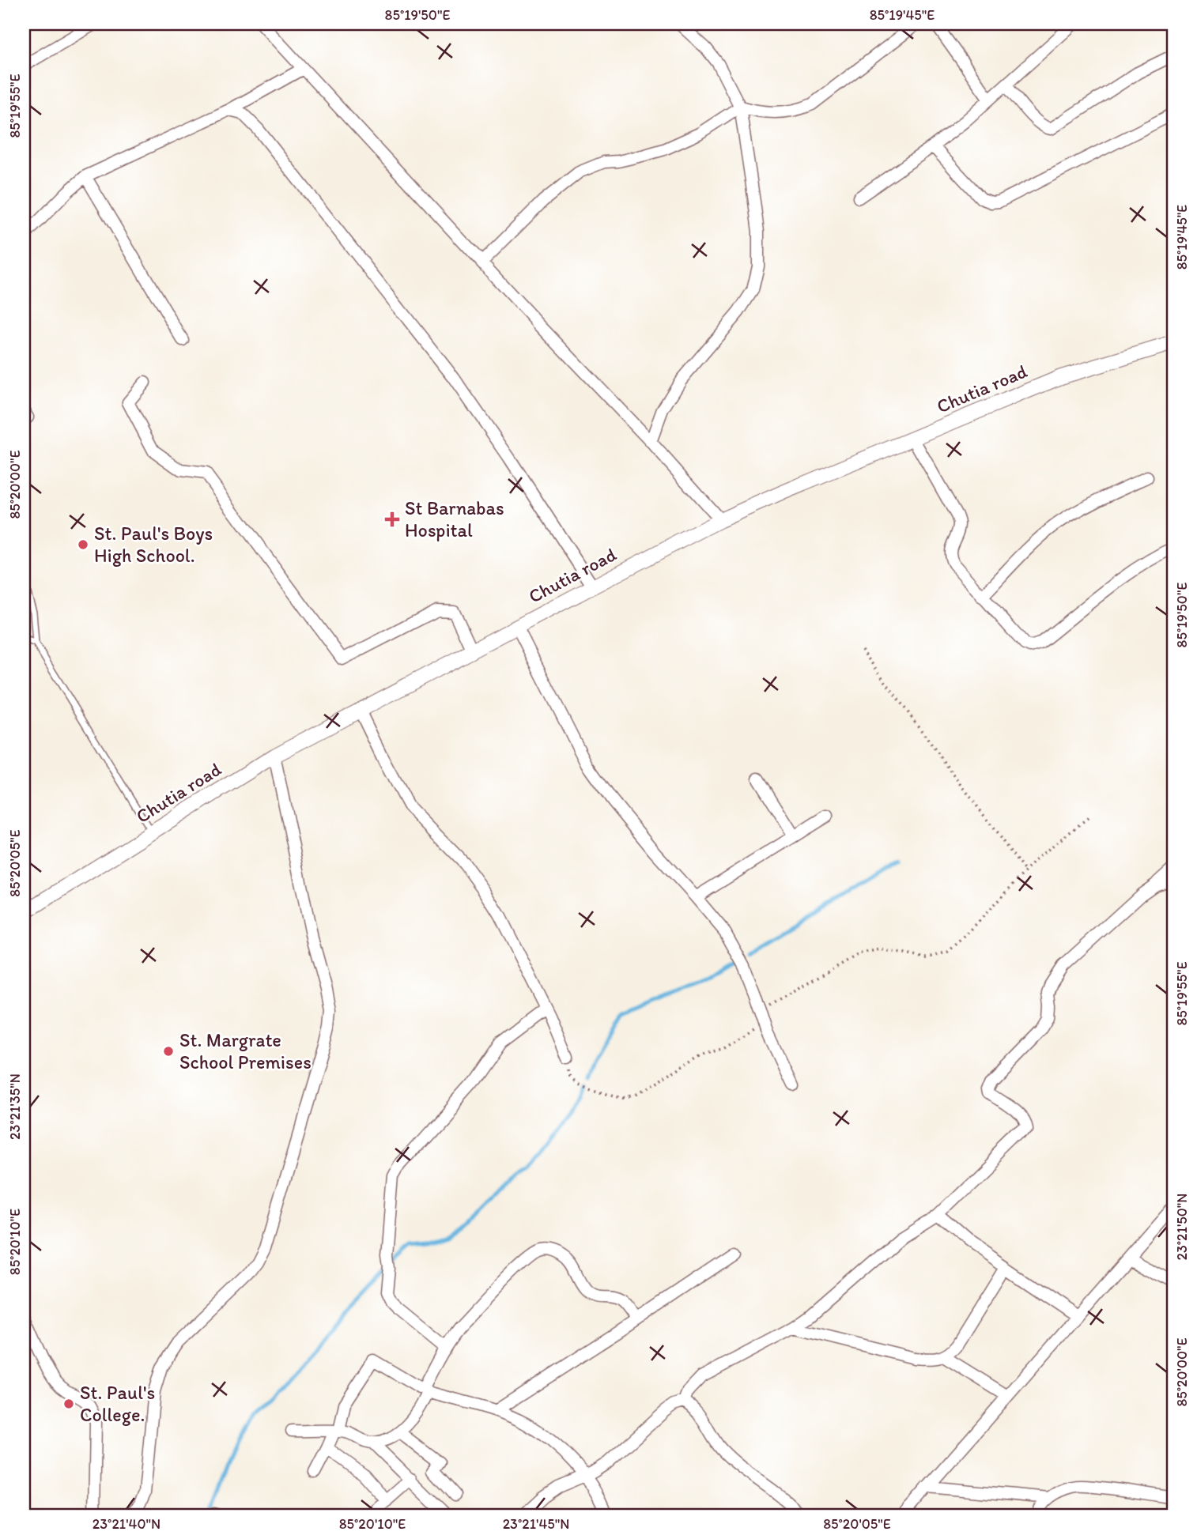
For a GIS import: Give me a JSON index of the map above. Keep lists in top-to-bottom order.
{
  "streets": {
    "street": ["Chutia road"]
  },
  "places": {
    "health": ["St Barnabas Hospital"],
    "other": ["St. Paul's Boys High School.", "St. Margrate School Premises", "St. Paul's College."]
  },
  "coordinates": [
    "85°19'50\"E",
    "85°19'45\"E",
    "85°19'55\"E",
    "85°20'00\"E",
    "85°20'05\"E",
    "23°21'35\"N",
    "23°21'50\"N",
    "85°20'10\"E",
    "23°21'40\"N",
    "23°21'45\"N"
  ]
}
